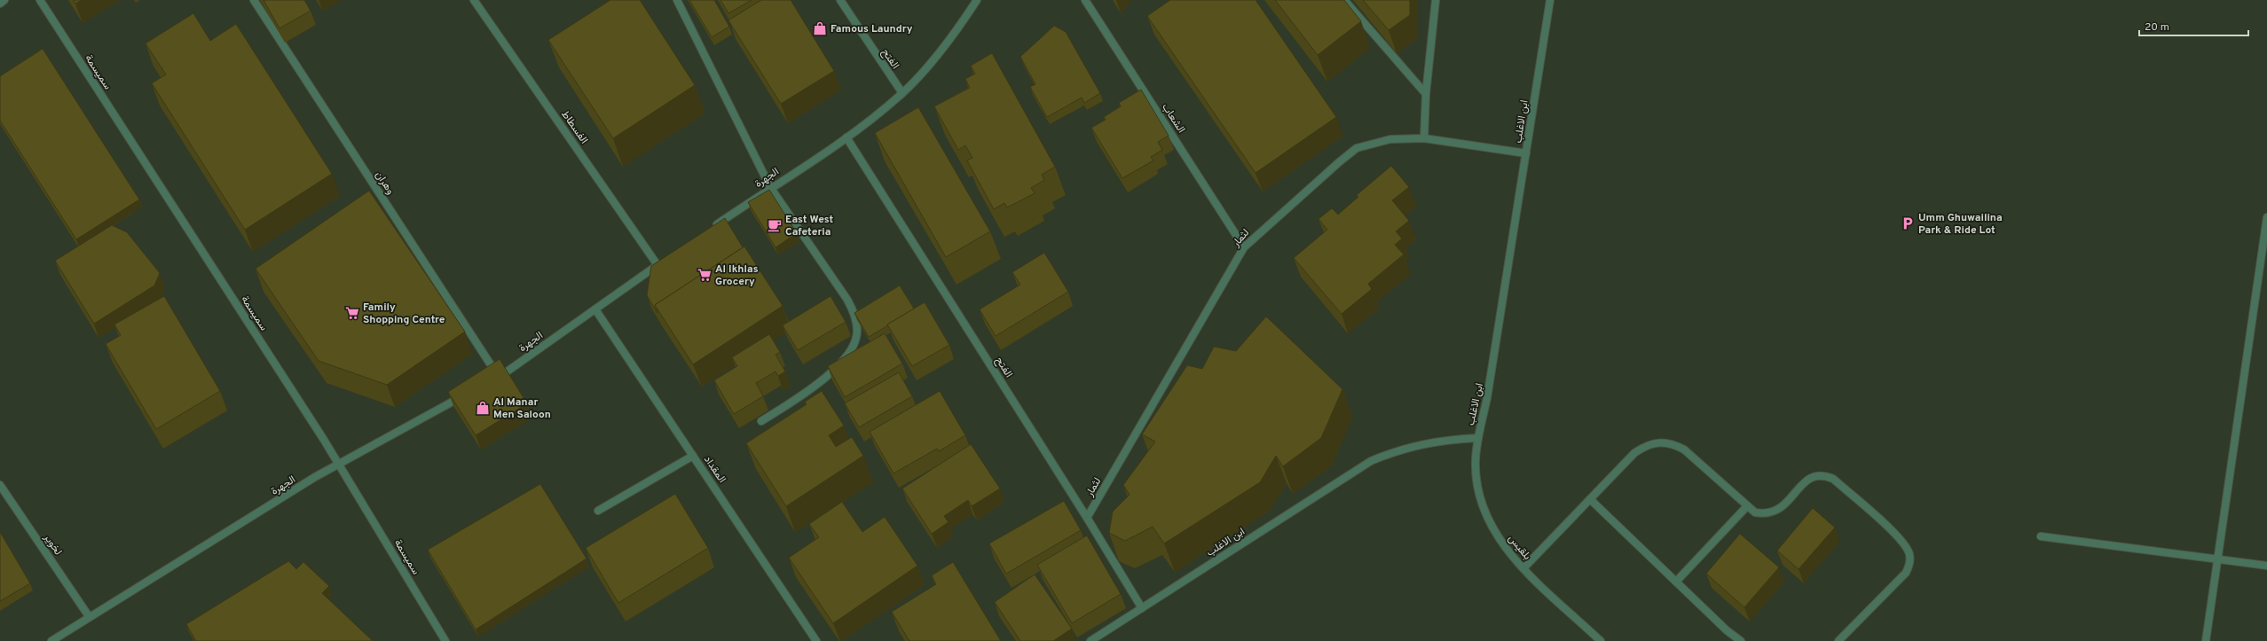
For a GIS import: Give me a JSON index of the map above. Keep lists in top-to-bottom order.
{
  "streets": {
    "street": [
      "الفتح",
      "سميسمة",
      "الشعاب",
      "ابن الاغلب",
      "الفسطاط",
      "الجهرة",
      "وهران",
      "لثمار",
      "المقداد",
      "لخوير",
      "بلقيس"
    ]
  },
  "crossings": [
    ["الفتح", "ابن الاغلب"],
    ["الفتح", "الجهرة"],
    ["الفتح", "لثمار"],
    ["سميسمة", "الجهرة"],
    ["الشعاب", "لثمار"],
    ["ابن الاغلب", "لثمار"],
    ["ابن الاغلب", "بلقيس"],
    ["الفسطاط", "الجهرة"],
    ["الجهرة", "وهران"],
    ["الجهرة", "المقداد"],
    ["الجهرة", "لخوير"]
  ],
  "places": {
    "shop": ["Famous Laundry", "Al Manar Men Saloon"],
    "parking": ["Umm Ghuwailina Park & Ride Lot"],
    "cafe": ["East West Cafeteria"],
    "supermarket": ["Al Ikhlas Grocery", "Family Shopping Centre"]
  },
  "scale_bar": "20 m"
}
